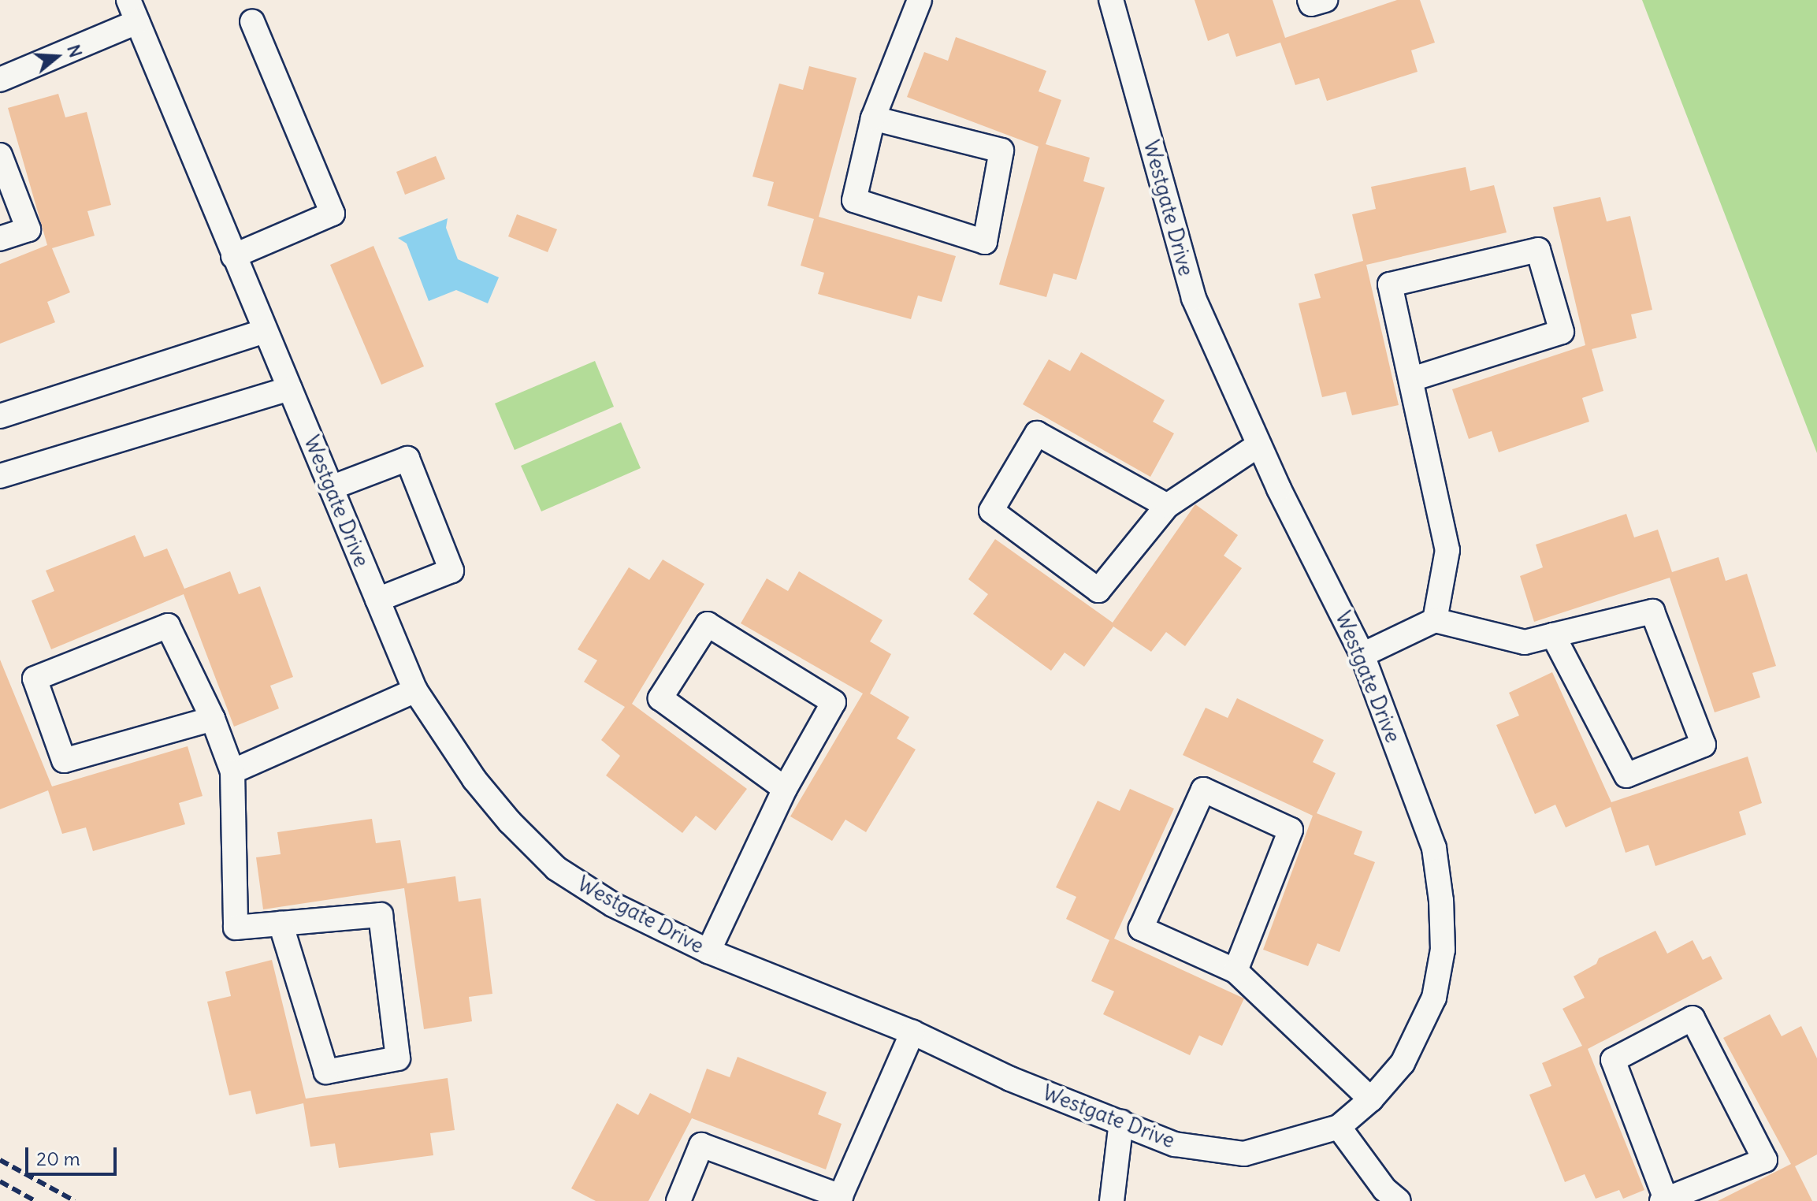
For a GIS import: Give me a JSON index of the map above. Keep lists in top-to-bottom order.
{
  "streets": {
    "street": ["Westgate Drive"]
  },
  "scale_bar": "20 m",
  "north": "right"
}
